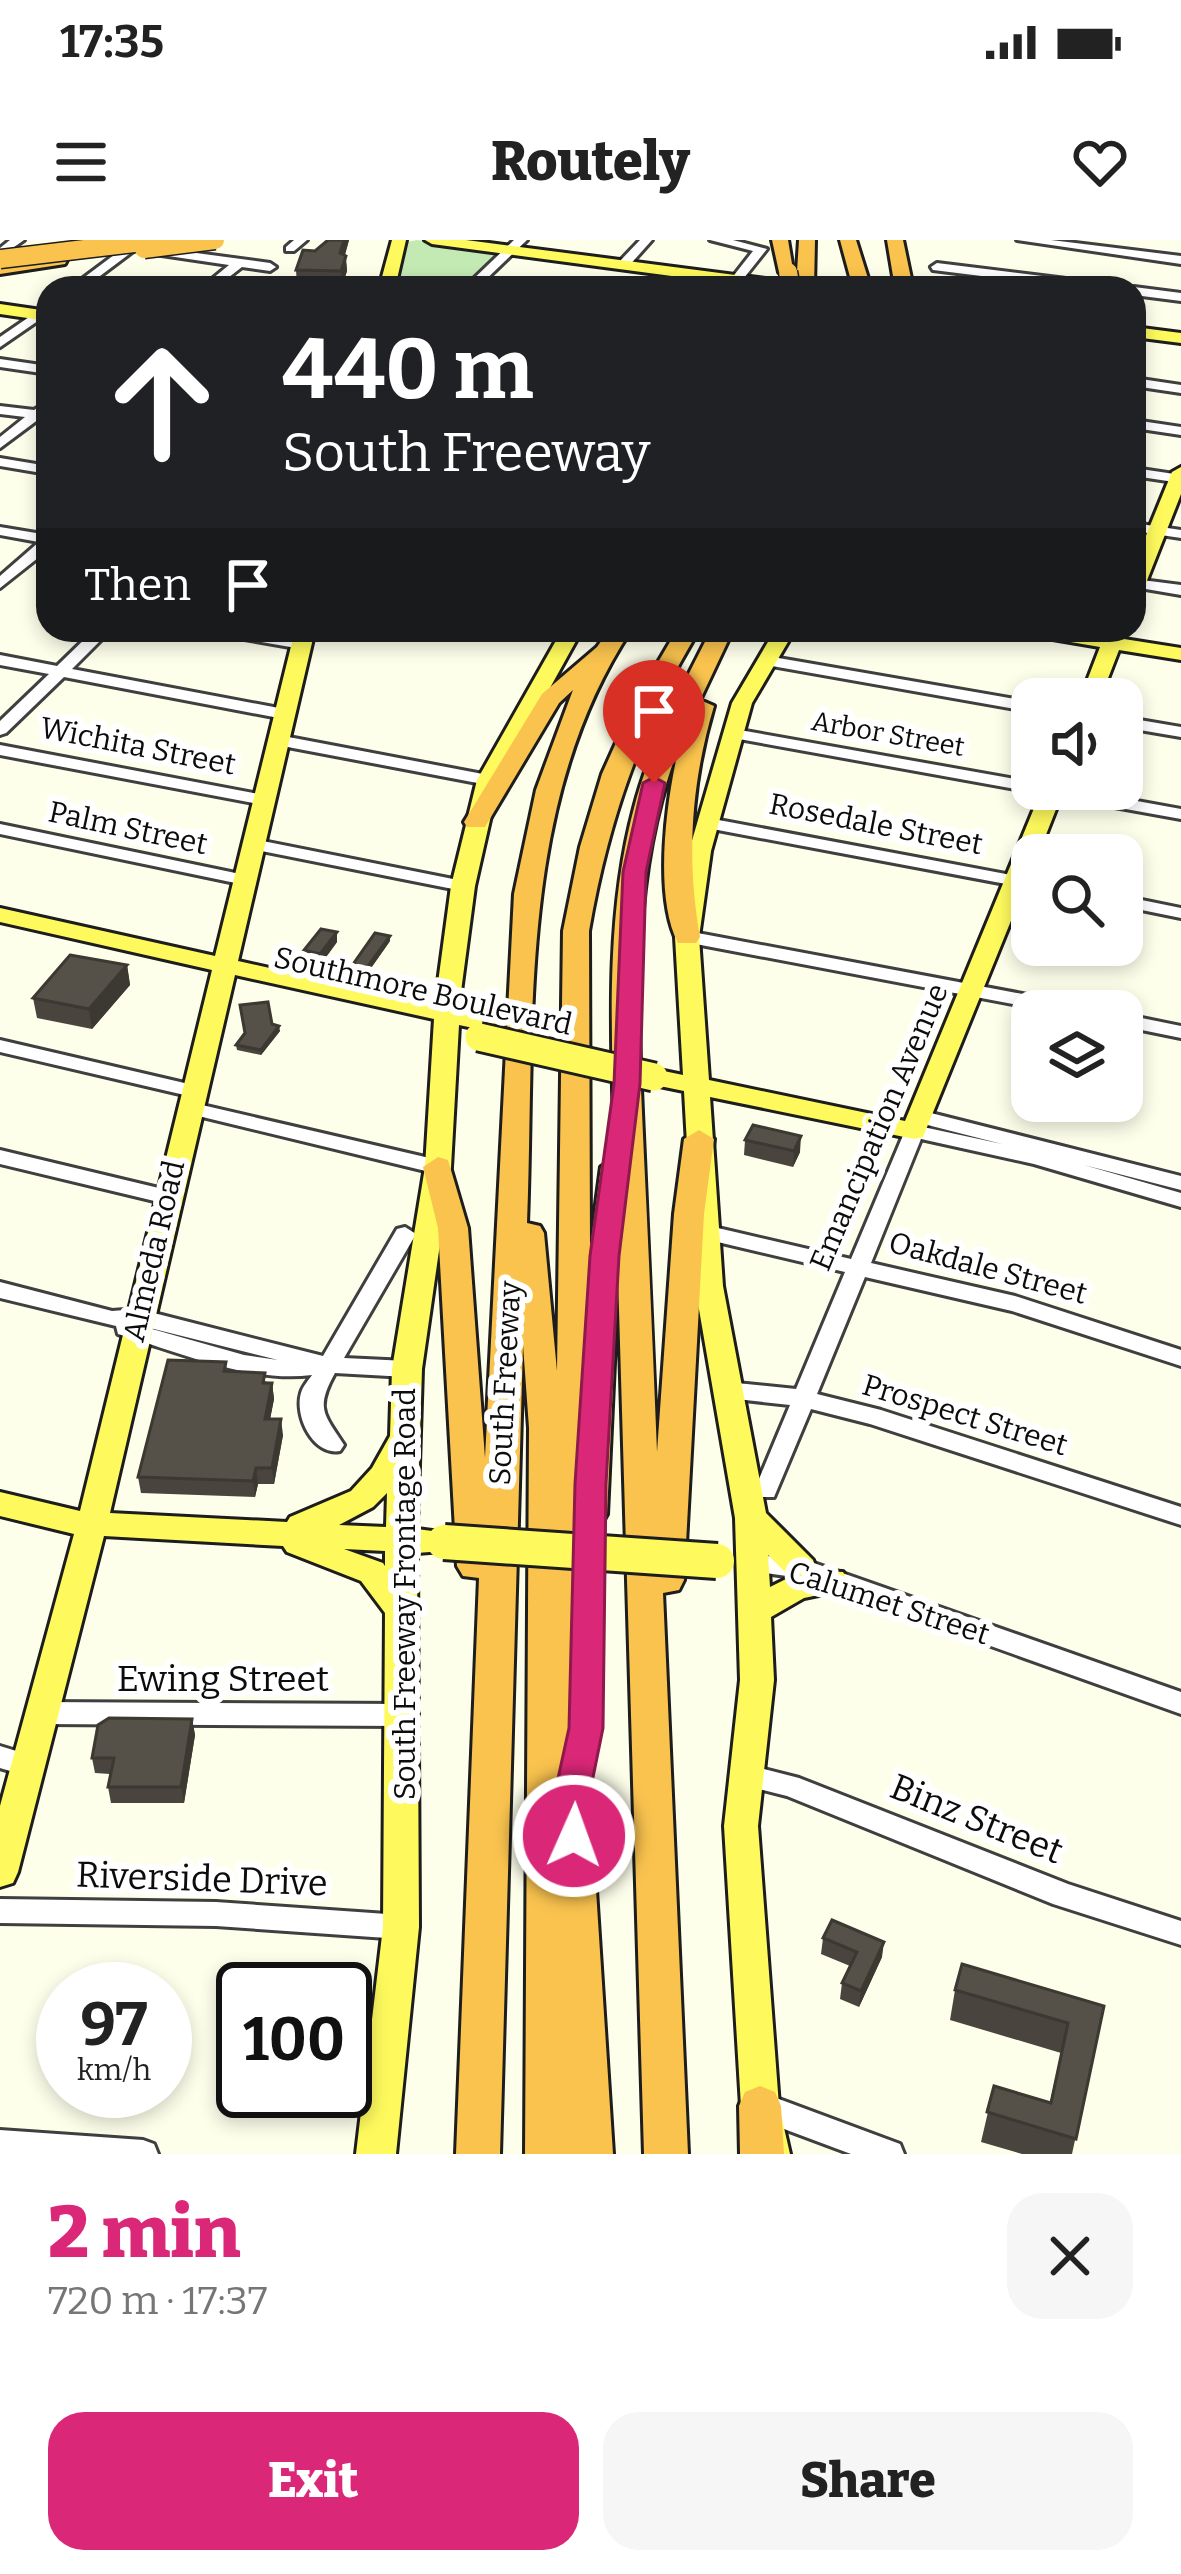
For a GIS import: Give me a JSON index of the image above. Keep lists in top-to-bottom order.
{
  "streets": {
    "highway": ["South Freeway"],
    "main road": [
      "Southmore Boulevard",
      "Emancipation Avenue",
      "Almeda Road",
      "South Freeway Frontage Road",
      "Calumet Street"
    ],
    "street": [
      "Arbor Street",
      "Wichita Street",
      "Rosedale Street",
      "Palm Street",
      "Oakdale Street",
      "Prospect Street",
      "Ewing Street",
      "Binz Street",
      "Riverside Drive"
    ]
  },
  "crossings": [
    ["Wichita Street", "Almeda Road"],
    ["Palm Street", "Almeda Road"],
    ["Southmore Boulevard", "Emancipation Avenue"],
    ["Southmore Boulevard", "Almeda Road"],
    ["Southmore Boulevard", "South Freeway Frontage Road"],
    ["Emancipation Avenue", "Oakdale Street"],
    ["Emancipation Avenue", "Prospect Street"],
    ["Almeda Road", "Ewing Street"],
    ["South Freeway Frontage Road", "Calumet Street"],
    ["South Freeway Frontage Road", "Ewing Street"],
    ["South Freeway Frontage Road", "Riverside Drive"]
  ],
  "page": {
    "status": "17:35",
    "header": "Routely",
    "turn": ["440 m", "South Freeway"],
    "then": "Then",
    "speed": "97 km/h",
    "limit": "100",
    "heading": ["2 min", "720 m · 17:37"],
    "buttons": ["Exit", "Share"]
  }
}
